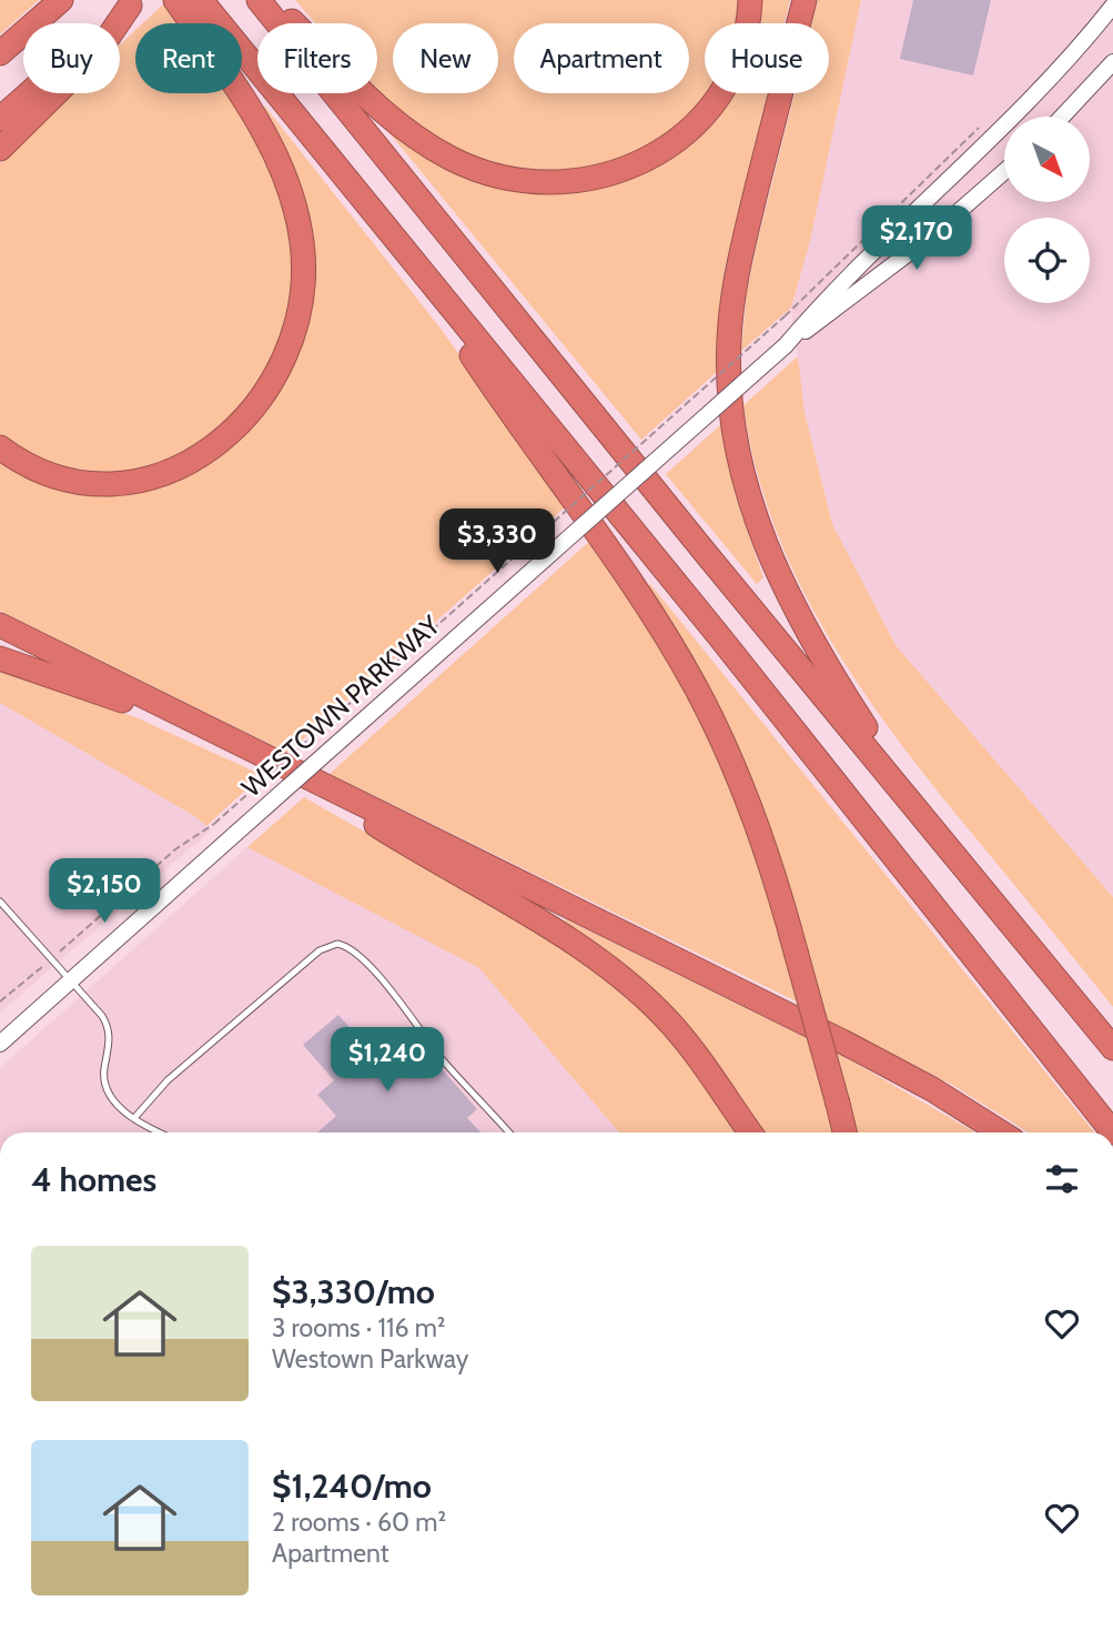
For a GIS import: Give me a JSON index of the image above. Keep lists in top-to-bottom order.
{
  "streets": {
    "street": ["WESTOWN PARKWAY"]
  },
  "north": "bottom right",
  "page": {
    "chip": [
      "Buy",
      "Rent",
      "Filters",
      "New",
      "Apartment",
      "House"
    ],
    "price": [
      "$2,170",
      "$3,330",
      "$2,150",
      "$1,240"
    ],
    "heading": "4 homes",
    "list": [
      {
        "name": "$3,330/mo",
        "note": "3 rooms · 116 m² · Westown Parkway"
      },
      {
        "name": "$1,240/mo",
        "note": "2 rooms · 60 m² · Apartment"
      }
    ]
  }
}
